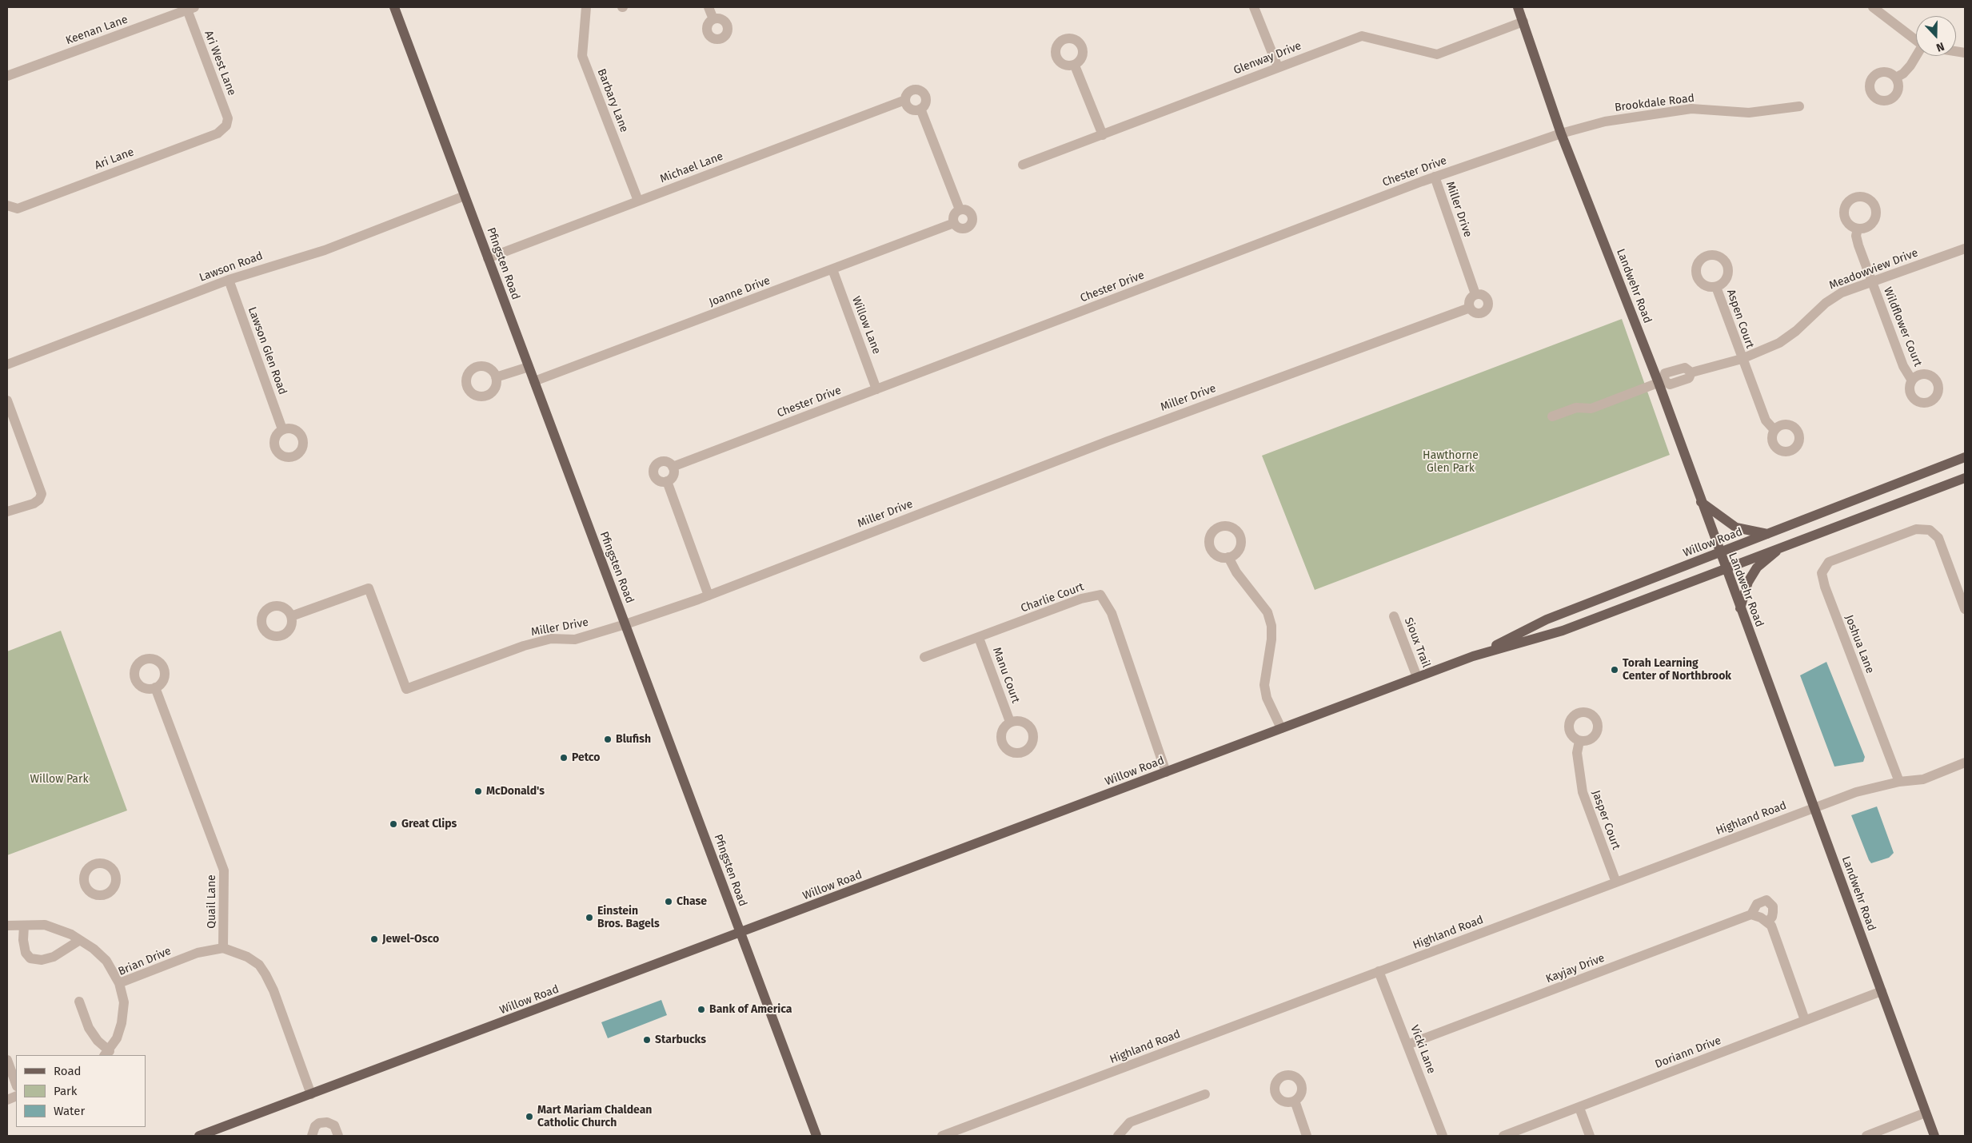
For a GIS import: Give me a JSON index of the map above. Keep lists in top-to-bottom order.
{
  "streets": {
    "main road": ["Pfingsten Road", "Landwehr Road", "Willow Road"],
    "street": [
      "Keenan Lane",
      "Glenway Drive",
      "Ari West Lane",
      "Barbary Lane",
      "Brookdale Road",
      "Ari Lane",
      "Michael Lane",
      "Chester Drive",
      "Miller Drive",
      "Lawson Road",
      "Meadowview Drive",
      "Joanne Drive",
      "Aspen Court",
      "Willow Lane",
      "Wildflower Court",
      "Lawson Glen Road",
      "Charlie Court",
      "Sioux Trail",
      "Joshua Lane",
      "Manu Court",
      "Highland Road",
      "Jasper Court",
      "Quail Lane",
      "Brian Drive",
      "Kayjay Drive",
      "Vicki Lane",
      "Doriann Drive"
    ]
  },
  "crossings": [
    ["Keenan Lane", "Ari West Lane"],
    ["Glenway Drive", "Landwehr Road"],
    ["Ari West Lane", "Ari Lane"],
    ["Barbary Lane", "Michael Lane"],
    ["Brookdale Road", "Chester Drive"],
    ["Brookdale Road", "Landwehr Road"],
    ["Michael Lane", "Pfingsten Road"],
    ["Chester Drive", "Miller Drive"],
    ["Chester Drive", "Landwehr Road"],
    ["Chester Drive", "Willow Lane"],
    ["Miller Drive", "Pfingsten Road"],
    ["Pfingsten Road", "Lawson Road"],
    ["Pfingsten Road", "Joanne Drive"],
    ["Pfingsten Road", "Willow Road"],
    ["Lawson Road", "Lawson Glen Road"],
    ["Meadowview Drive", "Landwehr Road"],
    ["Meadowview Drive", "Aspen Court"],
    ["Meadowview Drive", "Wildflower Court"],
    ["Landwehr Road", "Willow Road"],
    ["Landwehr Road", "Highland Road"],
    ["Landwehr Road", "Doriann Drive"],
    ["Joanne Drive", "Willow Lane"],
    ["Willow Road", "Charlie Court"],
    ["Willow Road", "Sioux Trail"],
    ["Charlie Court", "Manu Court"],
    ["Joshua Lane", "Highland Road"],
    ["Highland Road", "Jasper Court"],
    ["Highland Road", "Vicki Lane"],
    ["Quail Lane", "Brian Drive"],
    ["Kayjay Drive", "Vicki Lane"]
  ],
  "parks": ["Hawthorne Glen Park", "Willow Park"],
  "places": [
    "Torah Learning Center of Northbrook",
    "Blufish",
    "Petco",
    "McDonald's",
    "Great Clips",
    "Chase",
    "Einstein Bros. Bagels",
    "Jewel-Osco",
    "Bank of America",
    "Starbucks",
    "Mart Mariam Chaldean Catholic Church"
  ],
  "legend": ["Road", "Park", "Water"],
  "north": "bottom"
}
